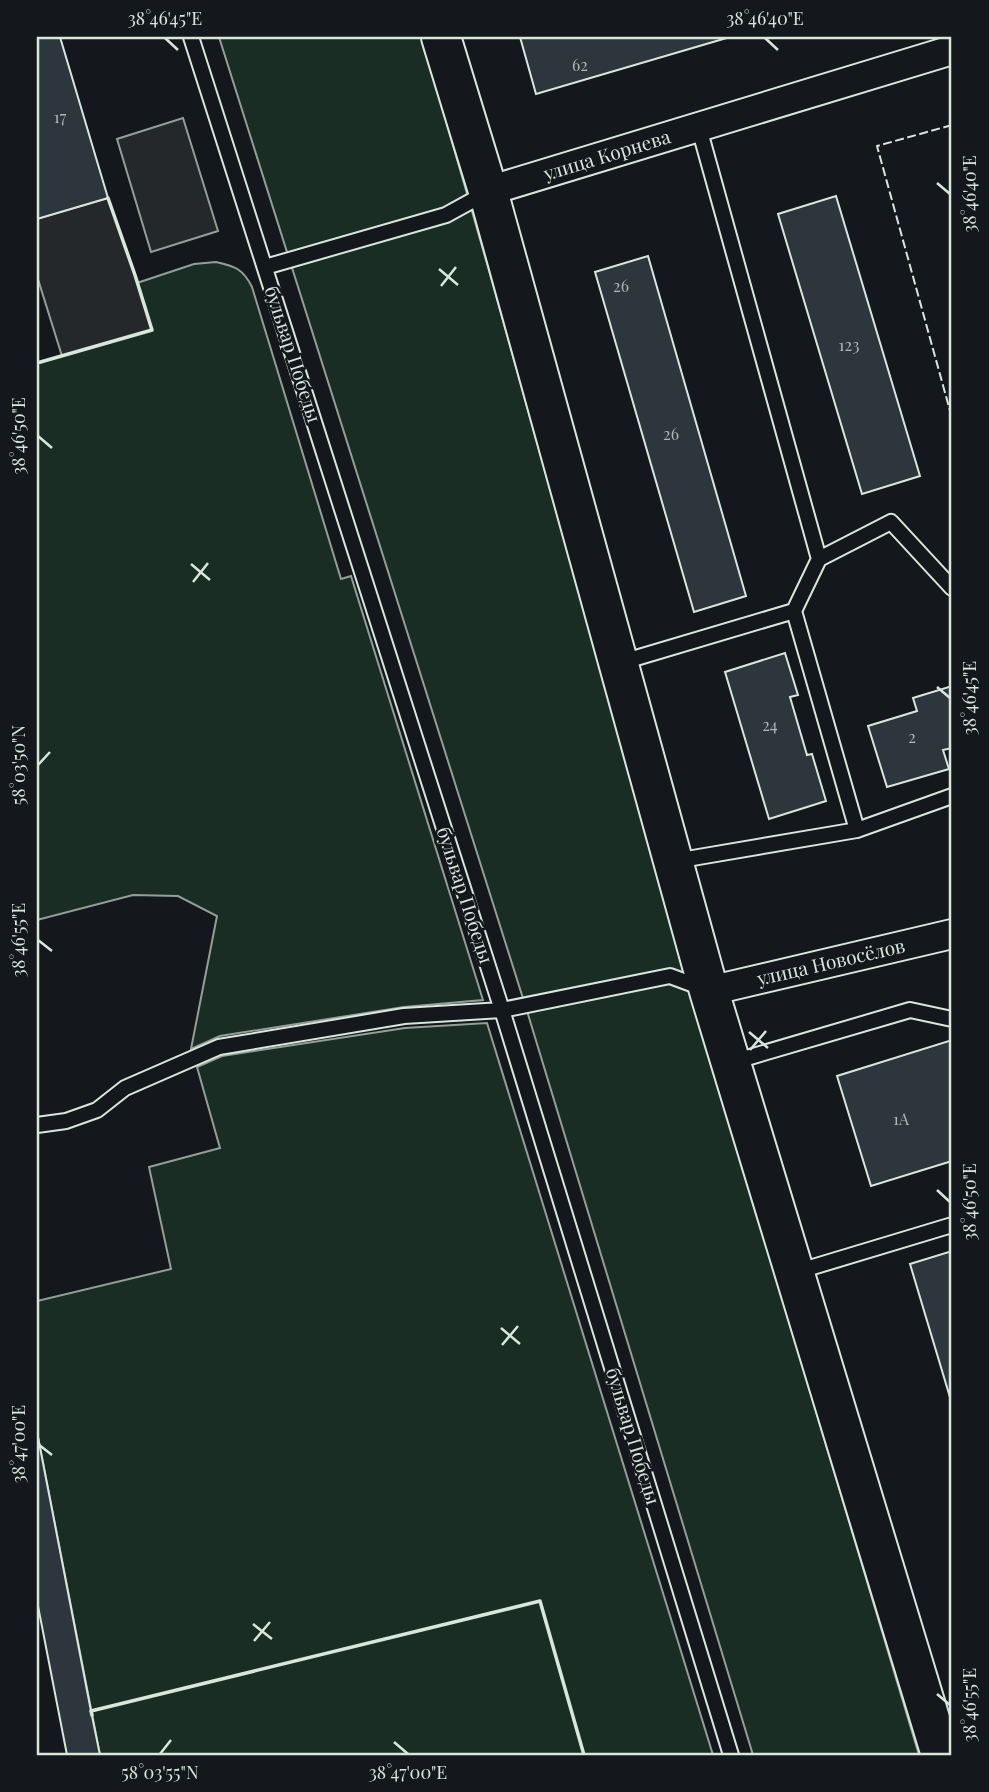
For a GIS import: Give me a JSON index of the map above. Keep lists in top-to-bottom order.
{
  "streets": {
    "street": ["улица Корнева", "улица Новосёлов"],
    "lane": ["бульвар Победы"]
  },
  "crossings": [
    ["улица Корнева", "бульвар Победы"]
  ],
  "house_numbers": [
    "62",
    "17",
    "26",
    "123",
    "26",
    "24",
    "2",
    "1А"
  ],
  "coordinates": [
    "38°46'45\"E",
    "38°46'40\"E",
    "38°46'50\"E",
    "58°03'50\"N",
    "38°46'55\"E",
    "38°47'00\"E",
    "58°03'55\"N"
  ]
}
